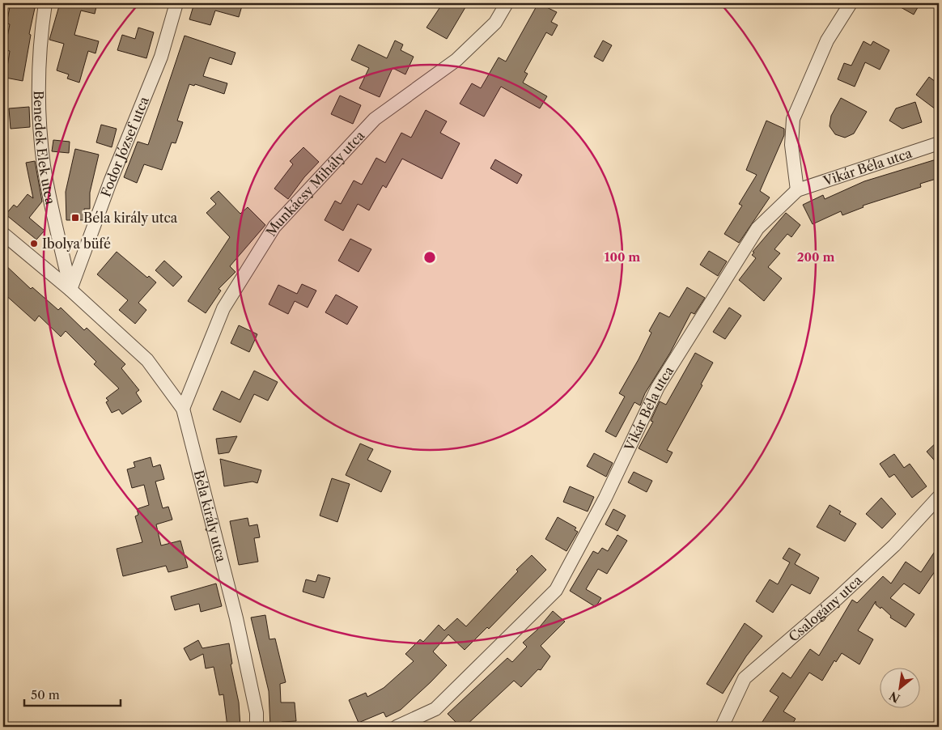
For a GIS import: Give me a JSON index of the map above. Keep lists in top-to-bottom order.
{
  "streets": {
    "street": [
      "Fodor József utca",
      "Benedek Elek utca",
      "Vikár Béla utca",
      "Munkácsy Mihály utca",
      "Béla király utca",
      "Csalogány utca"
    ]
  },
  "crossings": [
    ["Fodor József utca", "Benedek Elek utca"],
    ["Fodor József utca", "Béla király utca"],
    ["Benedek Elek utca", "Béla király utca"],
    ["Munkácsy Mihály utca", "Béla király utca"]
  ],
  "places": {
    "transit": ["Béla király utca"],
    "other": ["Ibolya büfé"]
  },
  "scale_bar": "50 m",
  "north": "bottom left",
  "rings": ["100 m", "200 m"]
}
